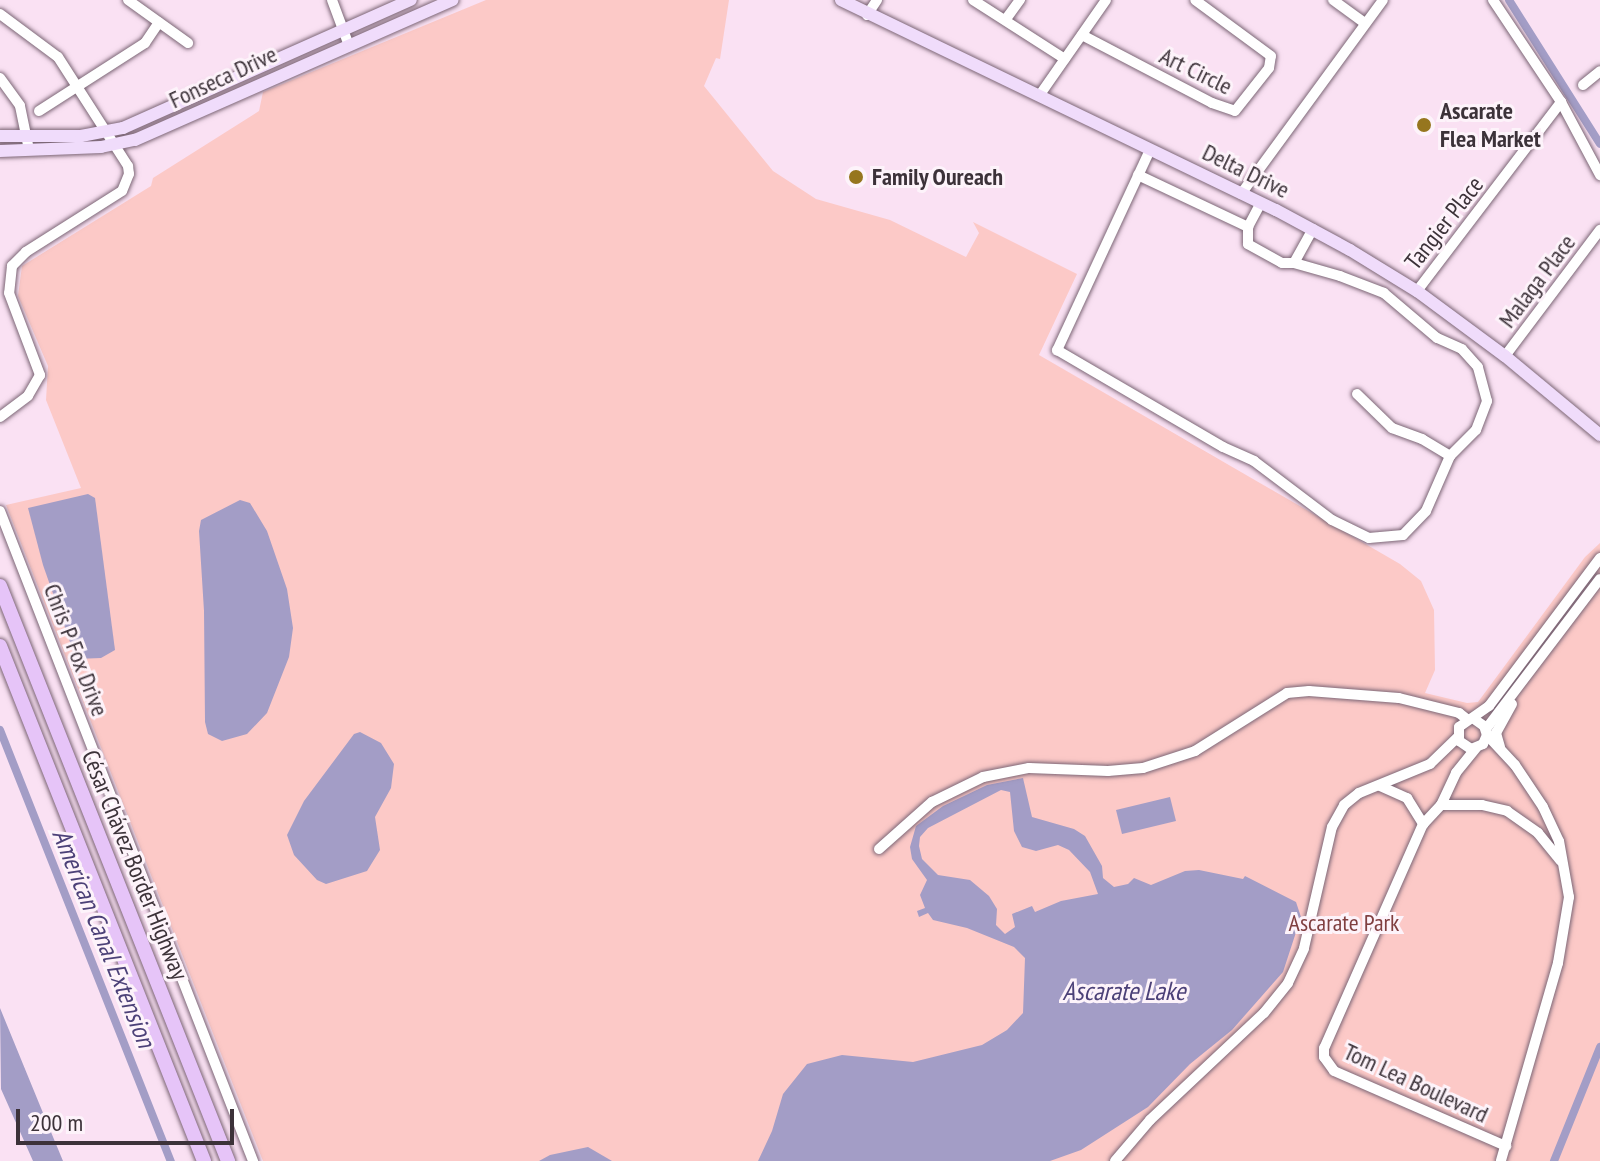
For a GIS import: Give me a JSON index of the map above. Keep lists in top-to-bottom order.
{
  "streets": {
    "highway": ["César Chávez Border Highway"],
    "main road": ["Fonseca Drive", "Delta Drive"],
    "street": [
      "Art Circle",
      "Tangier Place",
      "Malaga Place",
      "Chris P Fox Drive",
      "Tom Lea Boulevard"
    ]
  },
  "crossings": [
    ["Delta Drive", "Tangier Place"],
    ["Delta Drive", "Malaga Place"]
  ],
  "water": ["American Canal Extension", "Ascarate Lake"],
  "parks": ["Ascarate Park"],
  "places": ["Ascarate Flea Market", "Family Oureach"],
  "scale_bar": "200 m"
}
